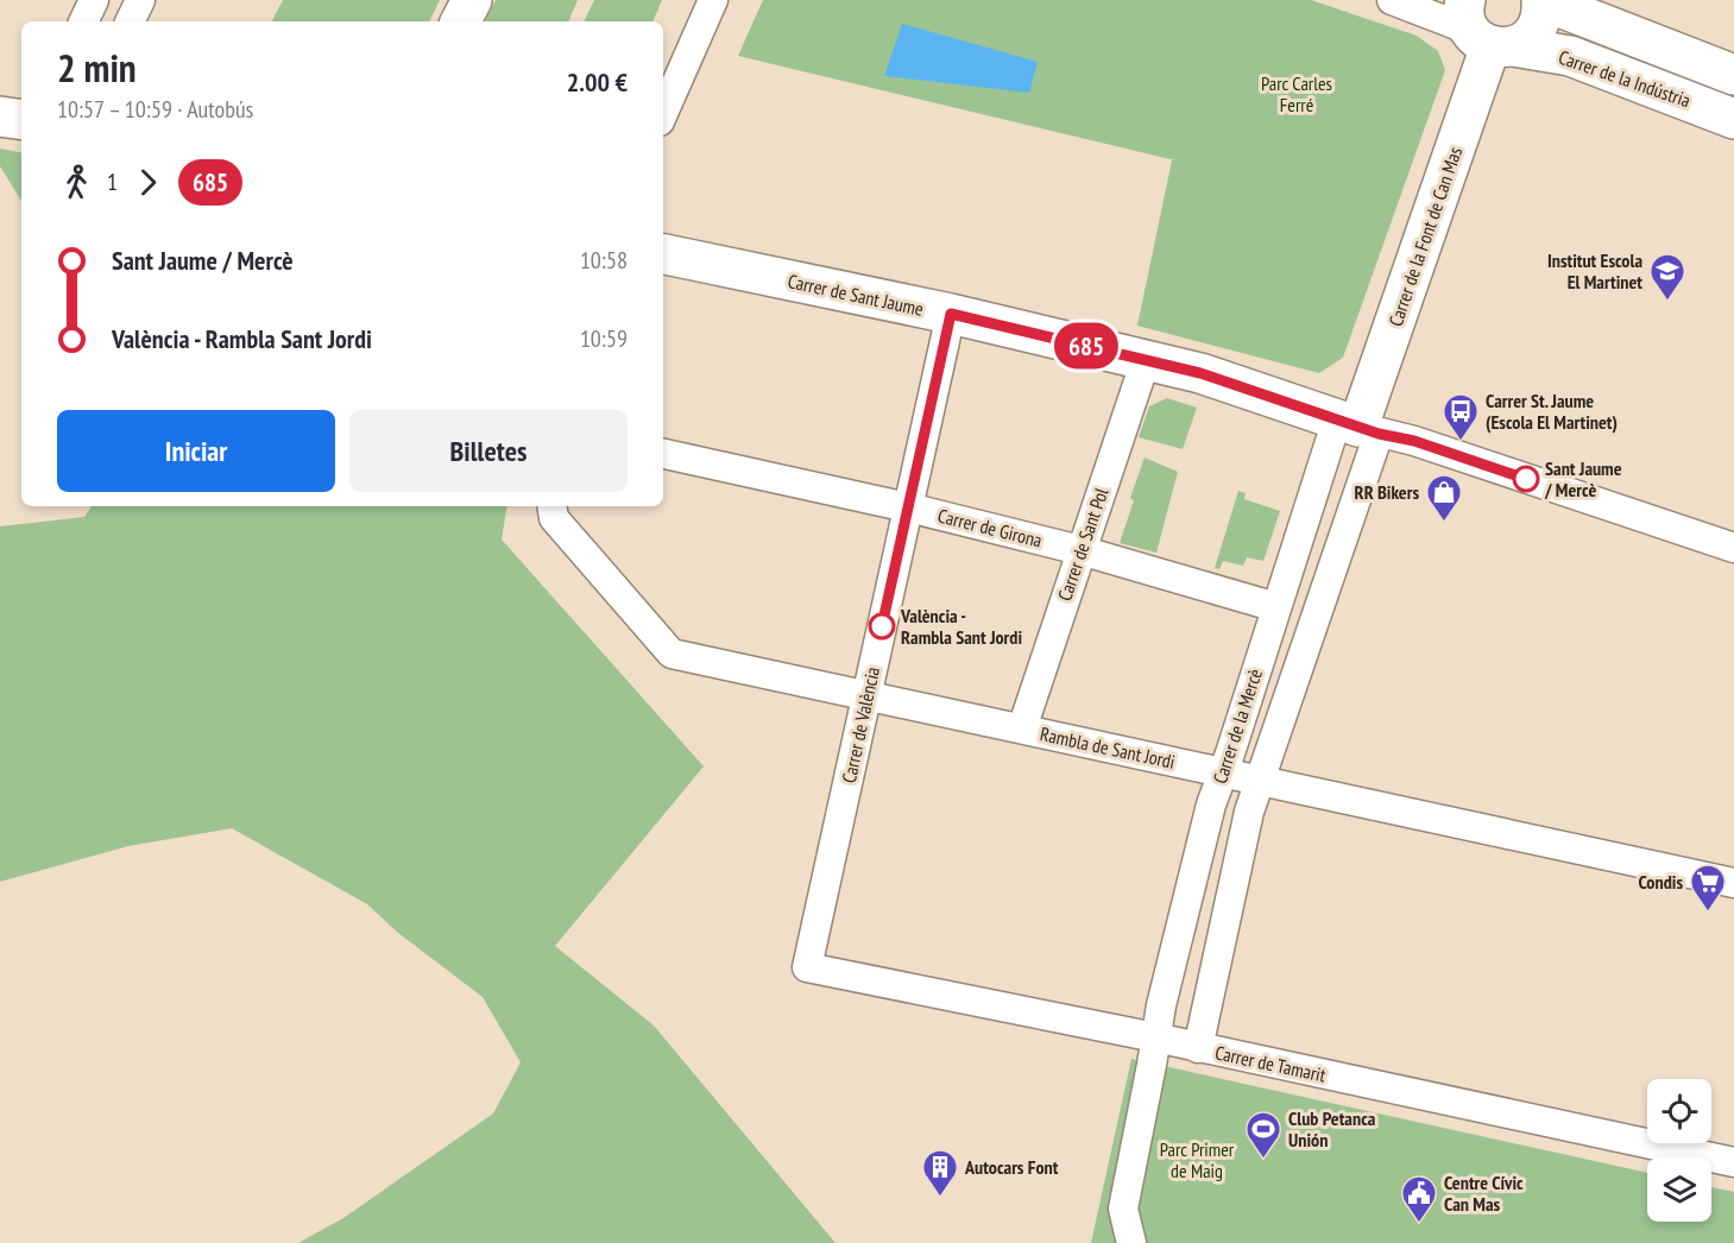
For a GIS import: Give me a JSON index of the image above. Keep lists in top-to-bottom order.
{
  "streets": {
    "street": [
      "Carrer de la Indústria",
      "Carrer de la Font de Can Mas",
      "Carrer de Sant Jaume",
      "Carrer de Girona",
      "Carrer de Sant Pol",
      "Carrer de València",
      "Carrer de la Mercè",
      "Rambla de Sant Jordi",
      "Carrer de Tamarit"
    ]
  },
  "crossings": [
    ["Carrer de la Indústria", "Carrer de la Font de Can Mas"],
    ["Carrer de la Font de Can Mas", "Carrer de Sant Jaume"],
    ["Carrer de la Font de Can Mas", "Carrer de la Mercè"],
    ["Carrer de Sant Jaume", "Carrer de Sant Pol"],
    ["Carrer de Sant Jaume", "Carrer de València"],
    ["Carrer de Sant Jaume", "Carrer de la Mercè"],
    ["Carrer de Girona", "Carrer de Sant Pol"],
    ["Carrer de Girona", "Carrer de València"],
    ["Carrer de Girona", "Carrer de la Mercè"],
    ["Carrer de Sant Pol", "Rambla de Sant Jordi"],
    ["Carrer de València", "Rambla de Sant Jordi"],
    ["Carrer de València", "Carrer de Tamarit"],
    ["Carrer de la Mercè", "Rambla de Sant Jordi"],
    ["Carrer de la Mercè", "Carrer de Tamarit"]
  ],
  "parks": ["Parc Carles Ferré", "Parc Primer de Maig"],
  "places": {
    "school or university": ["Institut Escola El Martinet"],
    "bus stop": ["Carrer St. Jaume (Escola El Martinet)"],
    "other": ["Sant Jaume / Mercè", "València - Rambla Sant Jordi"],
    "shop": ["RR Bikers"],
    "supermarket": ["Condis"],
    "sports": ["Club Petanca Unión"],
    "building": ["Autocars Font"],
    "public building": ["Centre Cívic Can Mas"]
  },
  "lines": ["bus line 685"],
  "page": {
    "on_map": "685",
    "heading": ["2 min", "10:57 – 10:59 · Autobús", "2.00 €"],
    "legs": ["1", "685"],
    "list": [
      {
        "name": "Sant Jaume / Mercè",
        "value": "10:58"
      },
      {
        "name": "València - Rambla Sant Jordi",
        "value": "10:59"
      }
    ],
    "buttons": ["Iniciar", "Billetes"]
  }
}
